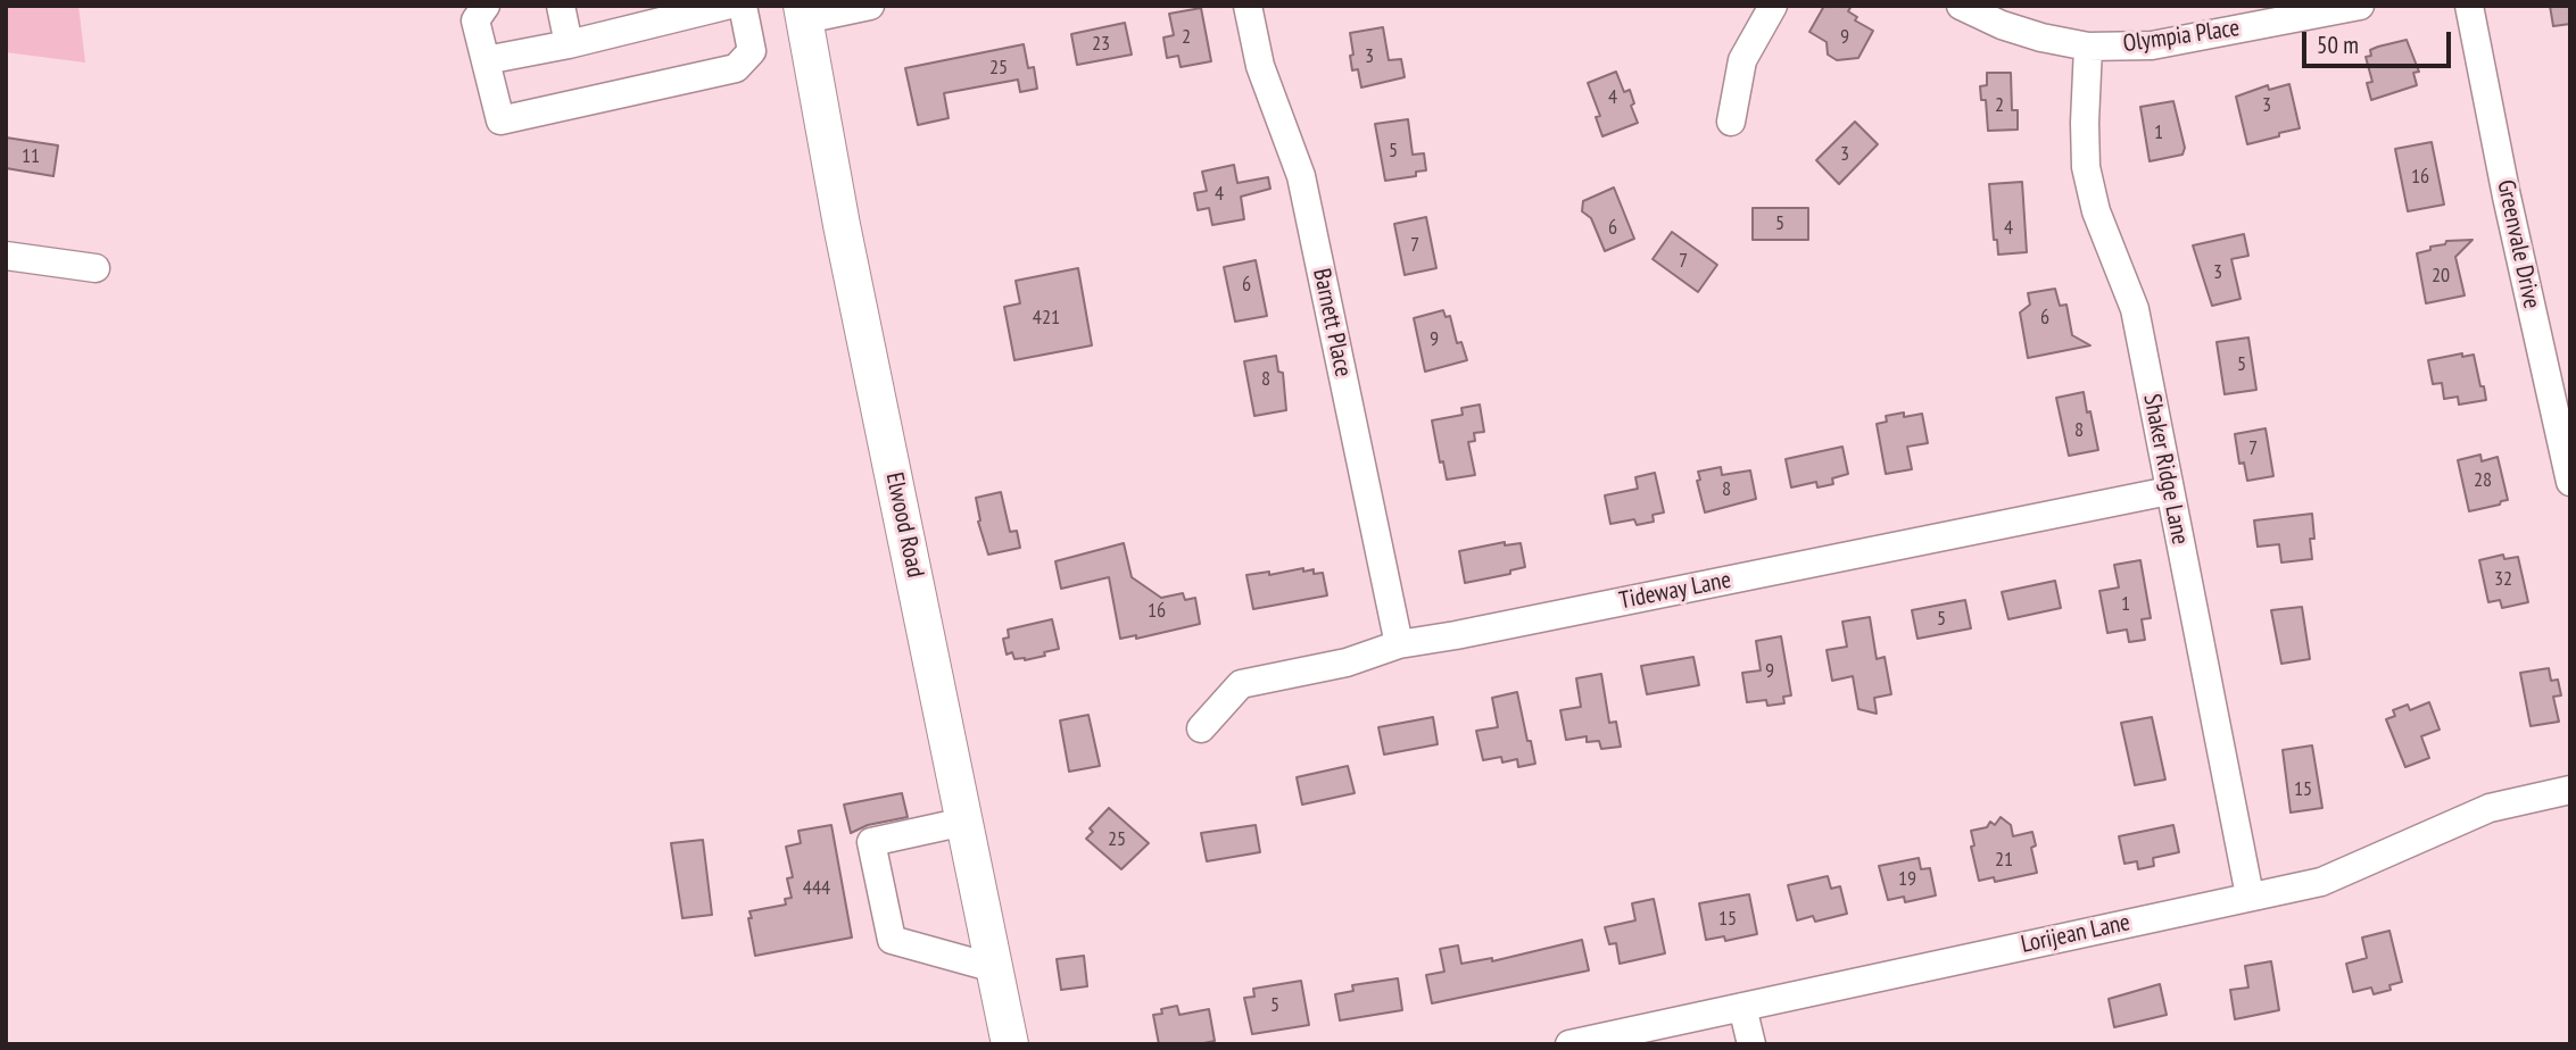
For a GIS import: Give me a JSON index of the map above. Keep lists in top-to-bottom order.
{
  "streets": {
    "main road": ["Elwood Road"],
    "street": [
      "Olympia Place",
      "Greenvale Drive",
      "Barnett Place",
      "Shaker Ridge Lane",
      "Tideway Lane",
      "Lorijean Lane"
    ]
  },
  "crossings": [
    ["Olympia Place", "Shaker Ridge Lane"],
    ["Barnett Place", "Tideway Lane"],
    ["Shaker Ridge Lane", "Tideway Lane"],
    ["Shaker Ridge Lane", "Lorijean Lane"]
  ],
  "house_numbers": [
    "2",
    "9",
    "23",
    "3",
    "25",
    "4",
    "2",
    "3",
    "1",
    "5",
    "3",
    "11",
    "16",
    "4",
    "5",
    "6",
    "4",
    "7",
    "7",
    "3",
    "20",
    "6",
    "421",
    "6",
    "9",
    "5",
    "8",
    "8",
    "7",
    "28",
    "8",
    "32",
    "1",
    "16",
    "5",
    "9",
    "15",
    "25",
    "21",
    "19",
    "444",
    "15",
    "5"
  ],
  "scale_bar": "50 m"
}
